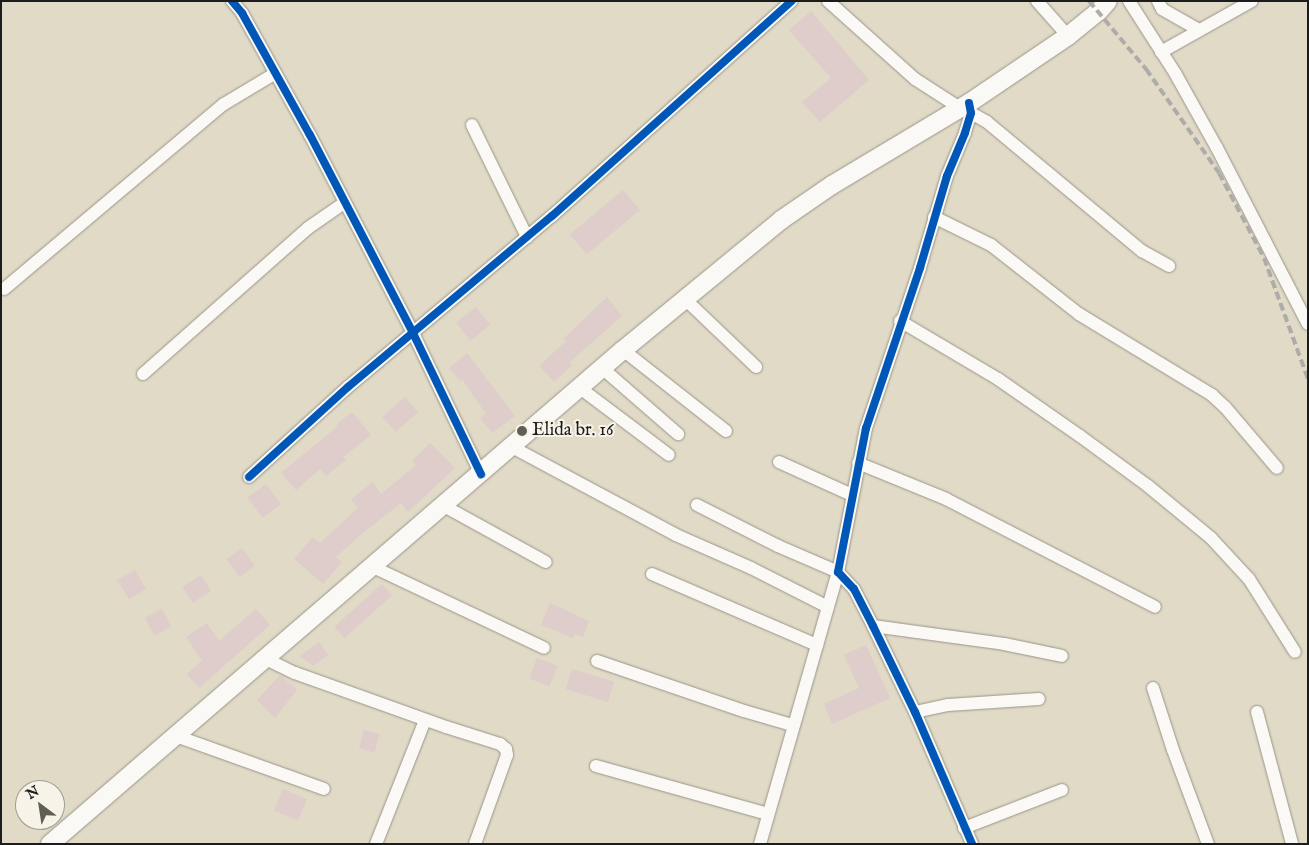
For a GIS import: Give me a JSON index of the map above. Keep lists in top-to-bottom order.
{
  "places": ["Elida br. 16"],
  "north": "top left"
}
